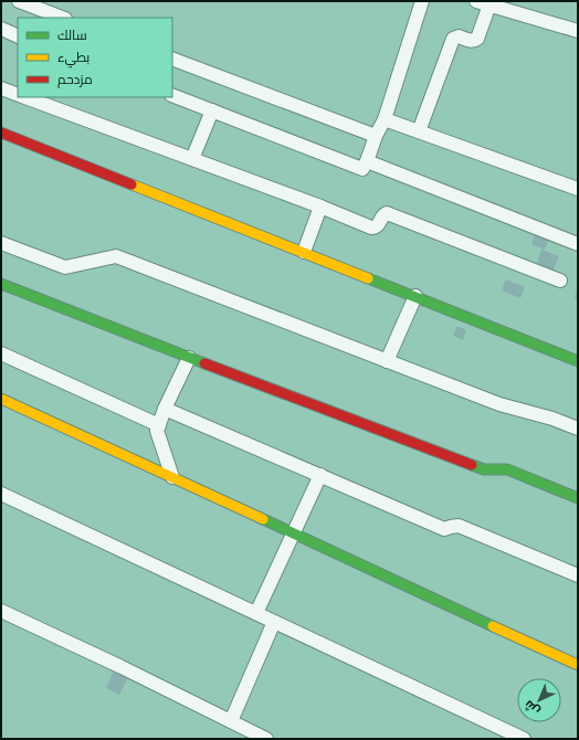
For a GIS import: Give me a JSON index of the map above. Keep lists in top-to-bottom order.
{
  "legend": ["سالك", "بطيء", "مزدحم"],
  "north": "bottom left"
}
